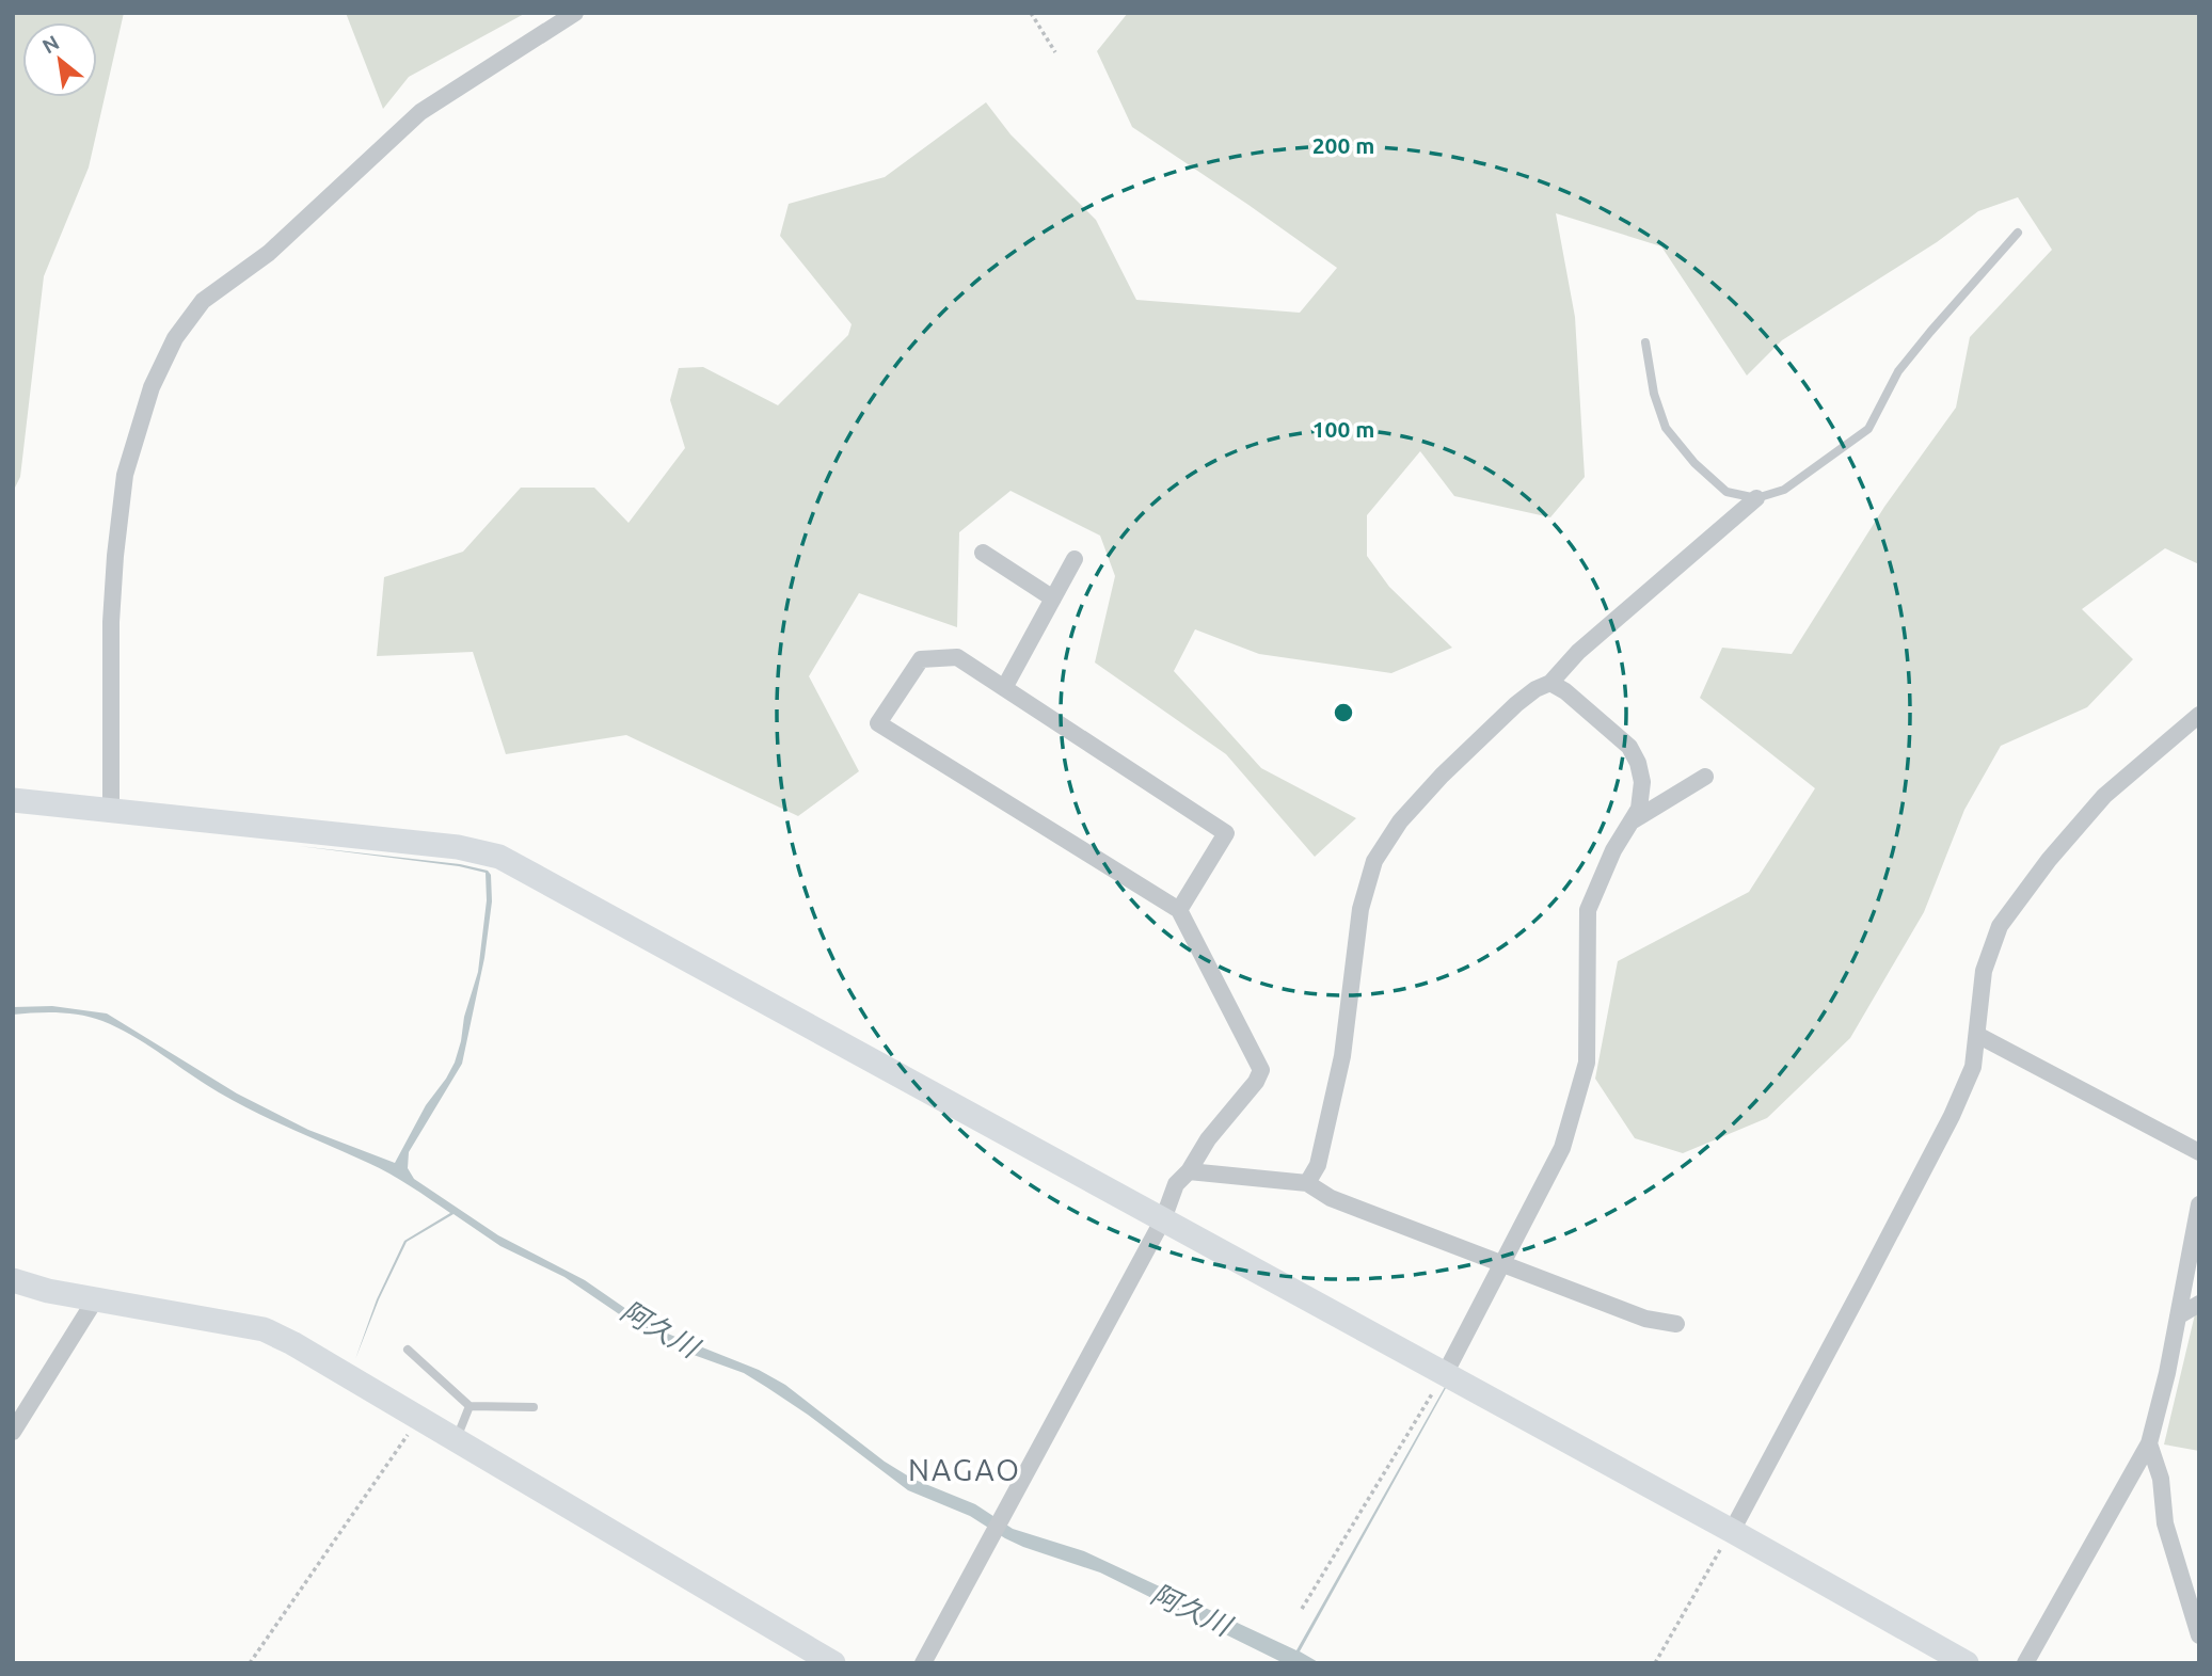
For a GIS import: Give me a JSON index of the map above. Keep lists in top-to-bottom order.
{
  "districts": ["NAGAO"],
  "water": ["阿久川"],
  "north": "top left",
  "rings": ["200 m", "100 m"]
}
